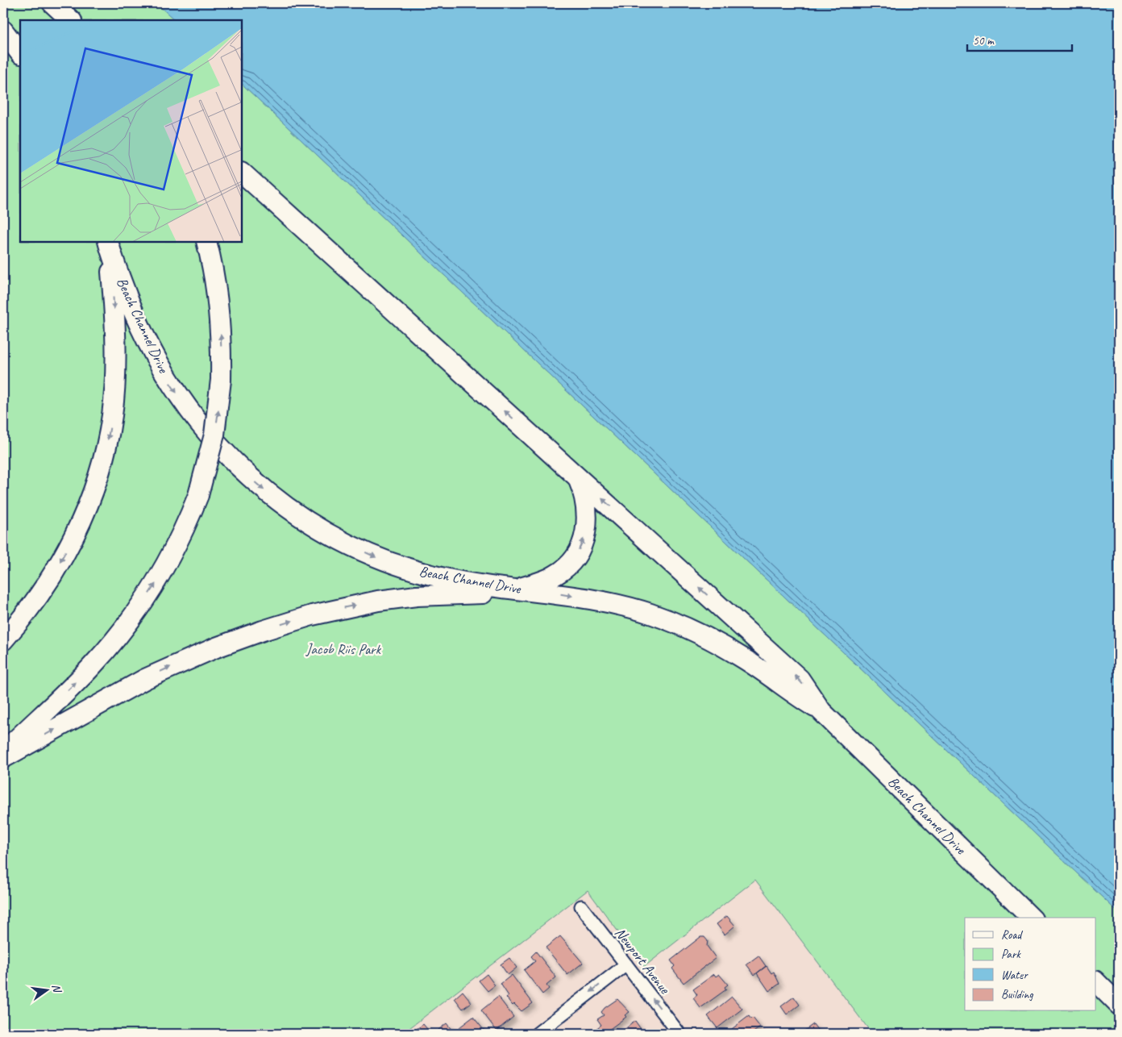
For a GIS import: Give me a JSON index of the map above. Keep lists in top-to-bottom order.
{
  "streets": {
    "main road": ["Beach Channel Drive"],
    "street": ["Newport Avenue"]
  },
  "one_way": ["Newport Avenue"],
  "parks": ["Jacob Riis Park"],
  "legend": [
    "Road",
    "Park",
    "Water",
    "Building"
  ],
  "scale_bar": "50 m",
  "north": "right"
}
